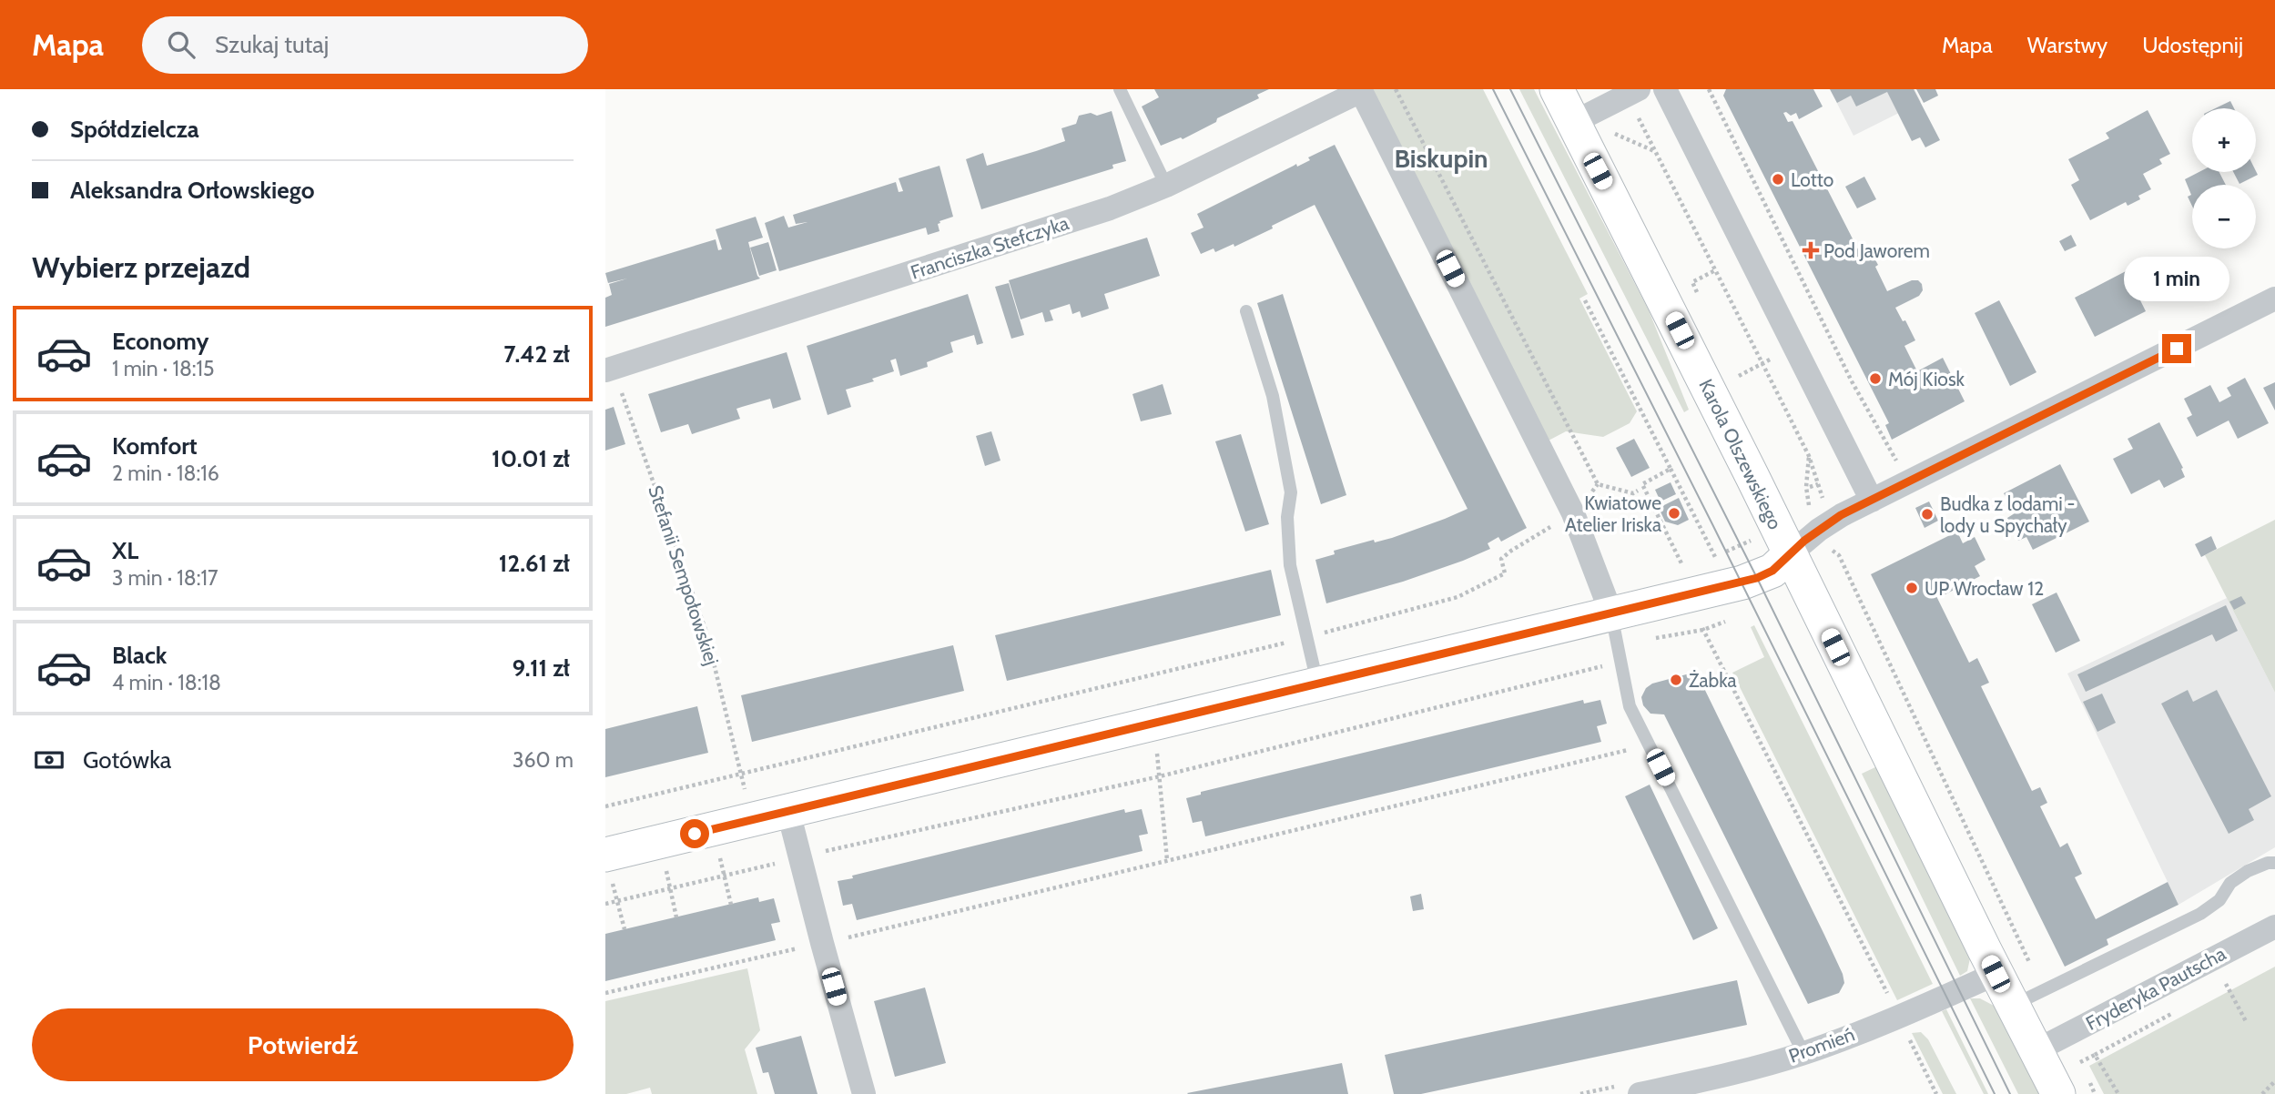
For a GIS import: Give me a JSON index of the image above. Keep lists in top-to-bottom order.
{
  "streets": {
    "street": [
      "Franciszka Stefczyka",
      "Karola Olszewskiego",
      "Fryderyka Pautscha",
      "Promień"
    ],
    "path": ["Stefanii Sempołowskiej"]
  },
  "crossings": [
    ["Franciszka Stefczyka", "Stefanii Sempołowskiej"],
    ["Karola Olszewskiego", "Fryderyka Pautscha"],
    ["Karola Olszewskiego", "Promień"]
  ],
  "districts": ["Biskupin"],
  "places": {
    "other": [
      "Lotto",
      "Mój Kiosk",
      "Kwiatowe Atelier Iriska",
      "Budka z lodami - lody u Spychały",
      "UP Wrocław 12",
      "Żabka"
    ],
    "health": ["Pod Jaworem"]
  },
  "page": {
    "header": "Mapa",
    "search": "Szukaj tutaj",
    "nav": ["Mapa", "Warstwy", "Udostępnij"],
    "banner": ["Spółdzielcza", "Aleksandra Orłowskiego"],
    "map_buttons": ["+", "−"],
    "heading": "Wybierz przejazd",
    "bubble": "1 min",
    "list": [
      {
        "name": "Economy",
        "note": "1 min · 18:15",
        "value": "7.42 zł"
      },
      {
        "name": "Komfort",
        "note": "2 min · 18:16",
        "value": "10.01 zł"
      },
      {
        "name": "XL",
        "note": "3 min · 18:17",
        "value": "12.61 zł"
      },
      {
        "name": "Black",
        "note": "4 min · 18:18",
        "value": "9.11 zł"
      }
    ],
    "pay": ["Gotówka", "360 m"],
    "buttons": "Potwierdź"
  }
}
